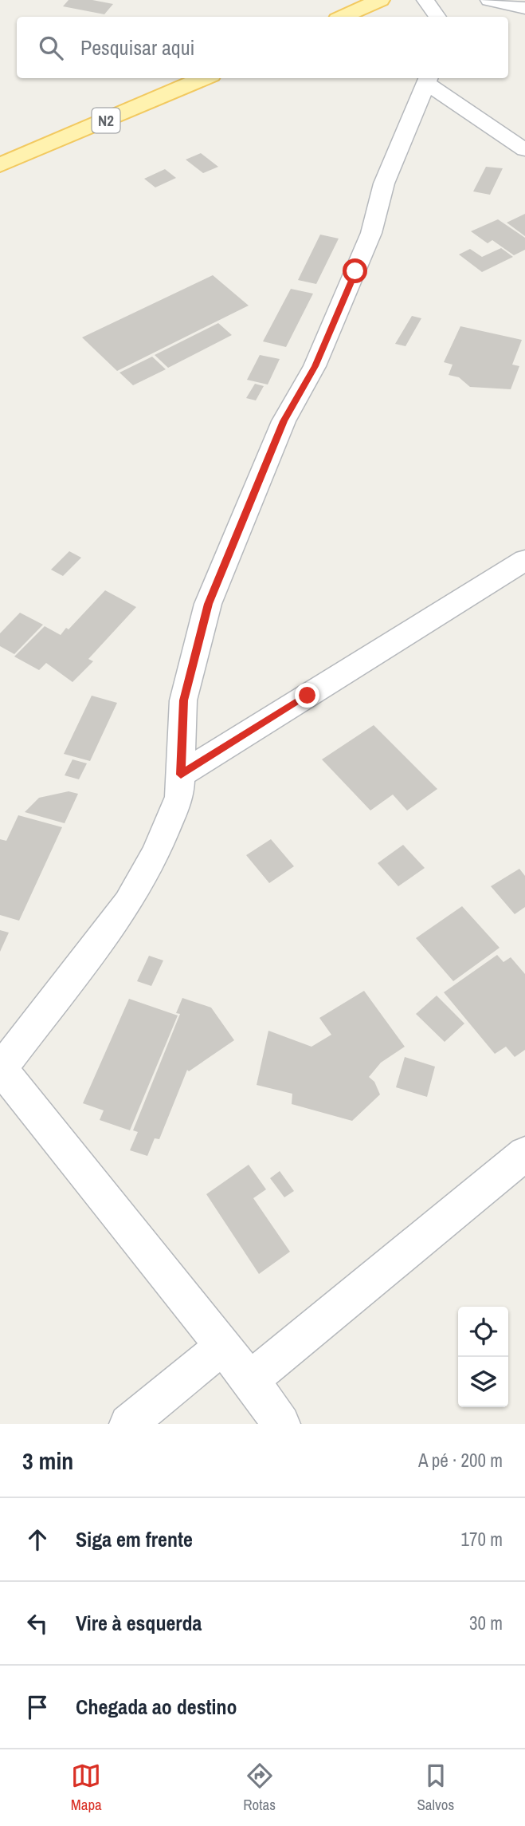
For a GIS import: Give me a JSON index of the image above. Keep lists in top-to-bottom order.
{
  "streets": {
    "main road": ["N2"]
  },
  "page": {
    "search": "Pesquisar aqui",
    "heading": ["3 min", "A pé · 200 m"],
    "list": [
      ["Siga em frente", "170 m"],
      ["Vire à esquerda", "30 m"],
      "Chegada ao destino"
    ],
    "nav": ["Mapa", "Rotas", "Salvos"]
  }
}
